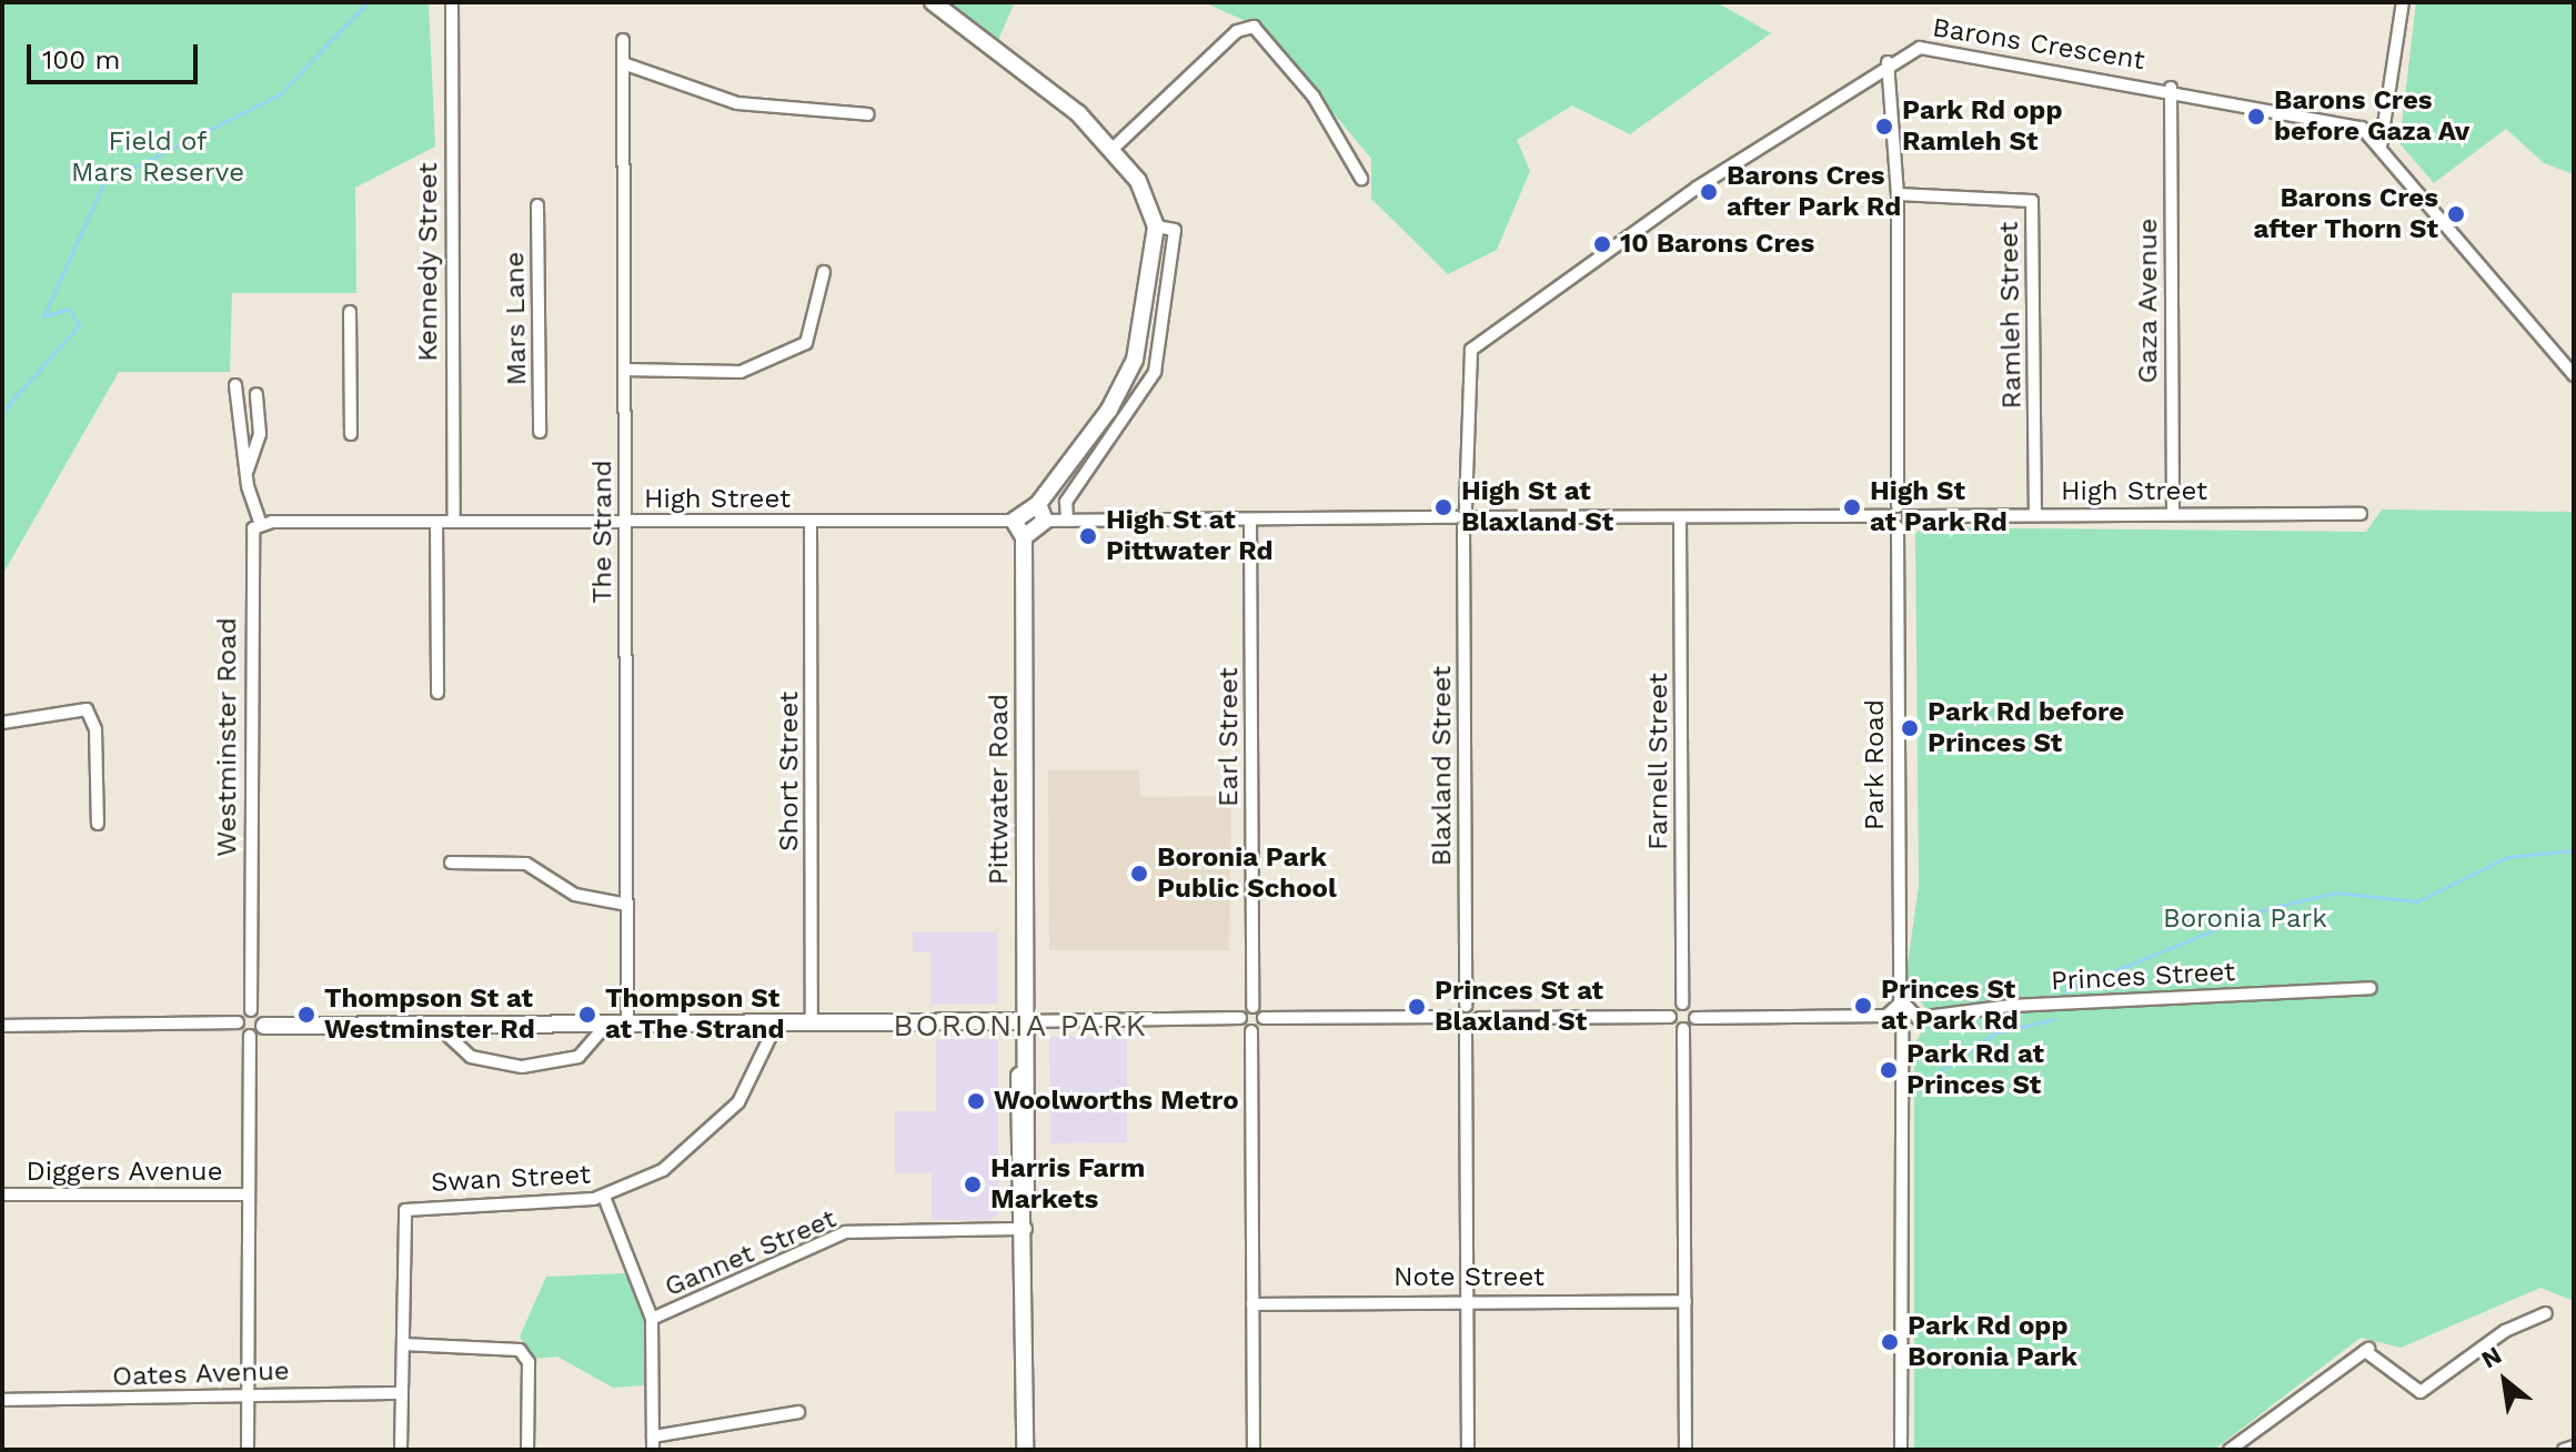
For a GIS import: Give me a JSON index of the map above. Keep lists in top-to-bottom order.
{
  "streets": {
    "main road": ["Pittwater Road"],
    "street": [
      "Barons Crescent",
      "Kennedy Street",
      "Gaza Avenue",
      "Ramleh Street",
      "Mars Lane",
      "High Street",
      "The Strand",
      "Westminster Road",
      "Earl Street",
      "Farnell Street",
      "Park Road",
      "Blaxland Street",
      "Short Street",
      "Princes Street",
      "Diggers Avenue",
      "Swan Street",
      "Gannet Street",
      "Note Street",
      "Oates Avenue"
    ]
  },
  "crossings": [
    ["Barons Crescent", "Gaza Avenue"],
    ["Barons Crescent", "Blaxland Street"],
    ["Kennedy Street", "High Street"],
    ["Gaza Avenue", "High Street"],
    ["Ramleh Street", "High Street"],
    ["High Street", "The Strand"],
    ["High Street", "Westminster Road"],
    ["High Street", "Short Street"],
    ["Pittwater Road", "Gannet Street"],
    ["Swan Street", "Oates Avenue"]
  ],
  "districts": ["BORONIA PARK"],
  "parks": ["Field of Mars Reserve", "Boronia Park"],
  "places": [
    "Barons Cres before Gaza Av",
    "Park Rd opp Ramleh St",
    "Barons Cres after Park Rd",
    "Barons Cres after Thorn St",
    "10 Barons Cres",
    "High St at Blaxland St",
    "High St at Park Rd",
    "High St at Pittwater Rd",
    "Park Rd before Princes St",
    "Boronia Park Public School",
    "Princes St at Park Rd",
    "Princes St at Blaxland St",
    "Thompson St at Westminster Rd",
    "Thompson St at The Strand",
    "Park Rd at Princes St",
    "Woolworths Metro",
    "Harris Farm Markets",
    "Park Rd opp Boronia Park"
  ],
  "scale_bar": "100 m",
  "north": "top left"
}
